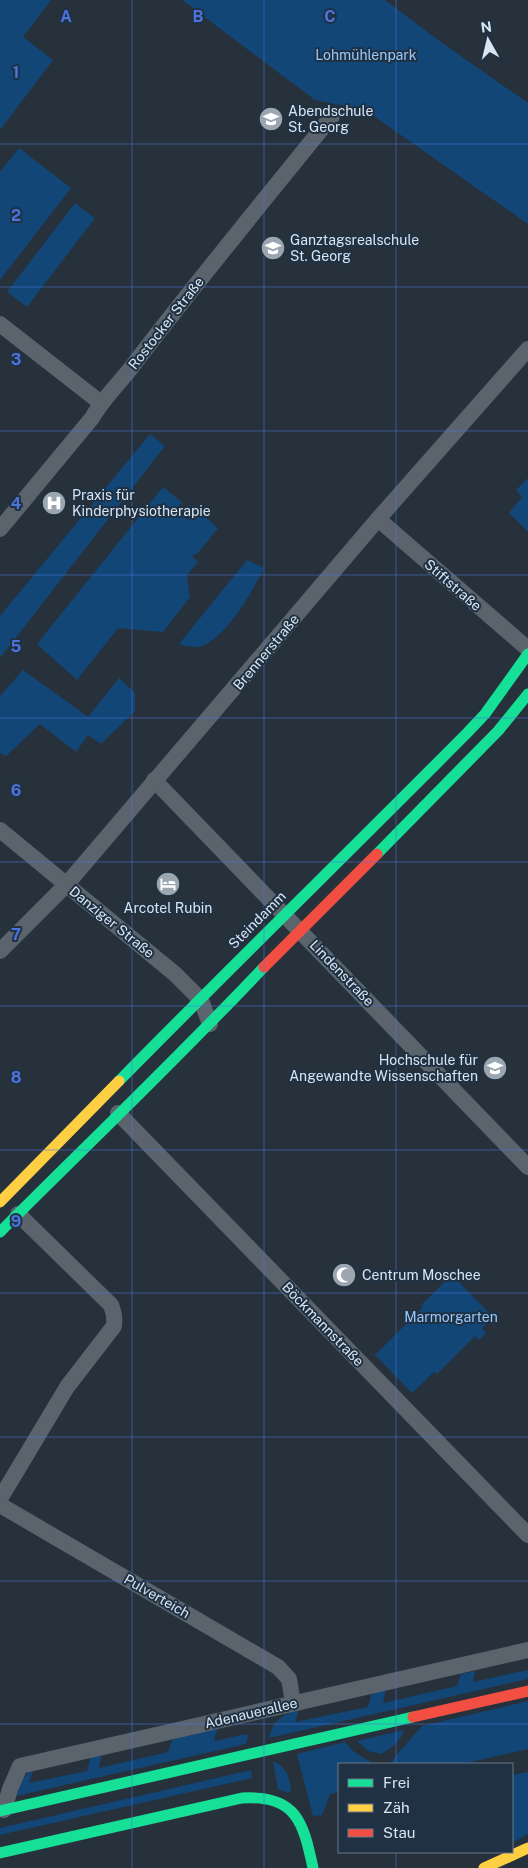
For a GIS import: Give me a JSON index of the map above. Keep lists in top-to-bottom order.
{
  "streets": {
    "main road": ["Steindamm", "Adenauerallee"],
    "street": [
      "Rostocker Straße",
      "Stiftstraße",
      "Brennerstraße",
      "Danziger Straße",
      "Lindenstraße",
      "Böckmannstraße",
      "Pulverteich"
    ]
  },
  "crossings": [
    ["Stiftstraße", "Brennerstraße"],
    ["Brennerstraße", "Danziger Straße"],
    ["Brennerstraße", "Lindenstraße"],
    ["Steindamm", "Danziger Straße"],
    ["Steindamm", "Lindenstraße"],
    ["Pulverteich", "Adenauerallee"]
  ],
  "parks": ["Lohmühlenpark", "Marmorgarten"],
  "places": {
    "school or university": ["Abendschule St. Georg", "Ganztagsrealschule St. Georg", "Hochschule für Angewandte Wissenschaften"],
    "hospital": ["Praxis für Kinderphysiotherapie"],
    "hotel": ["Arcotel Rubin"],
    "mosque": ["Centrum Moschee"]
  },
  "legend": ["Frei", "Zäh", "Stau"],
  "north": "top",
  "grid": {
    "columns": ["A", "B", "C"],
    "rows": [
      "1",
      "2",
      "3",
      "4",
      "5",
      "6",
      "7",
      "8",
      "9"
    ]
  }
}
